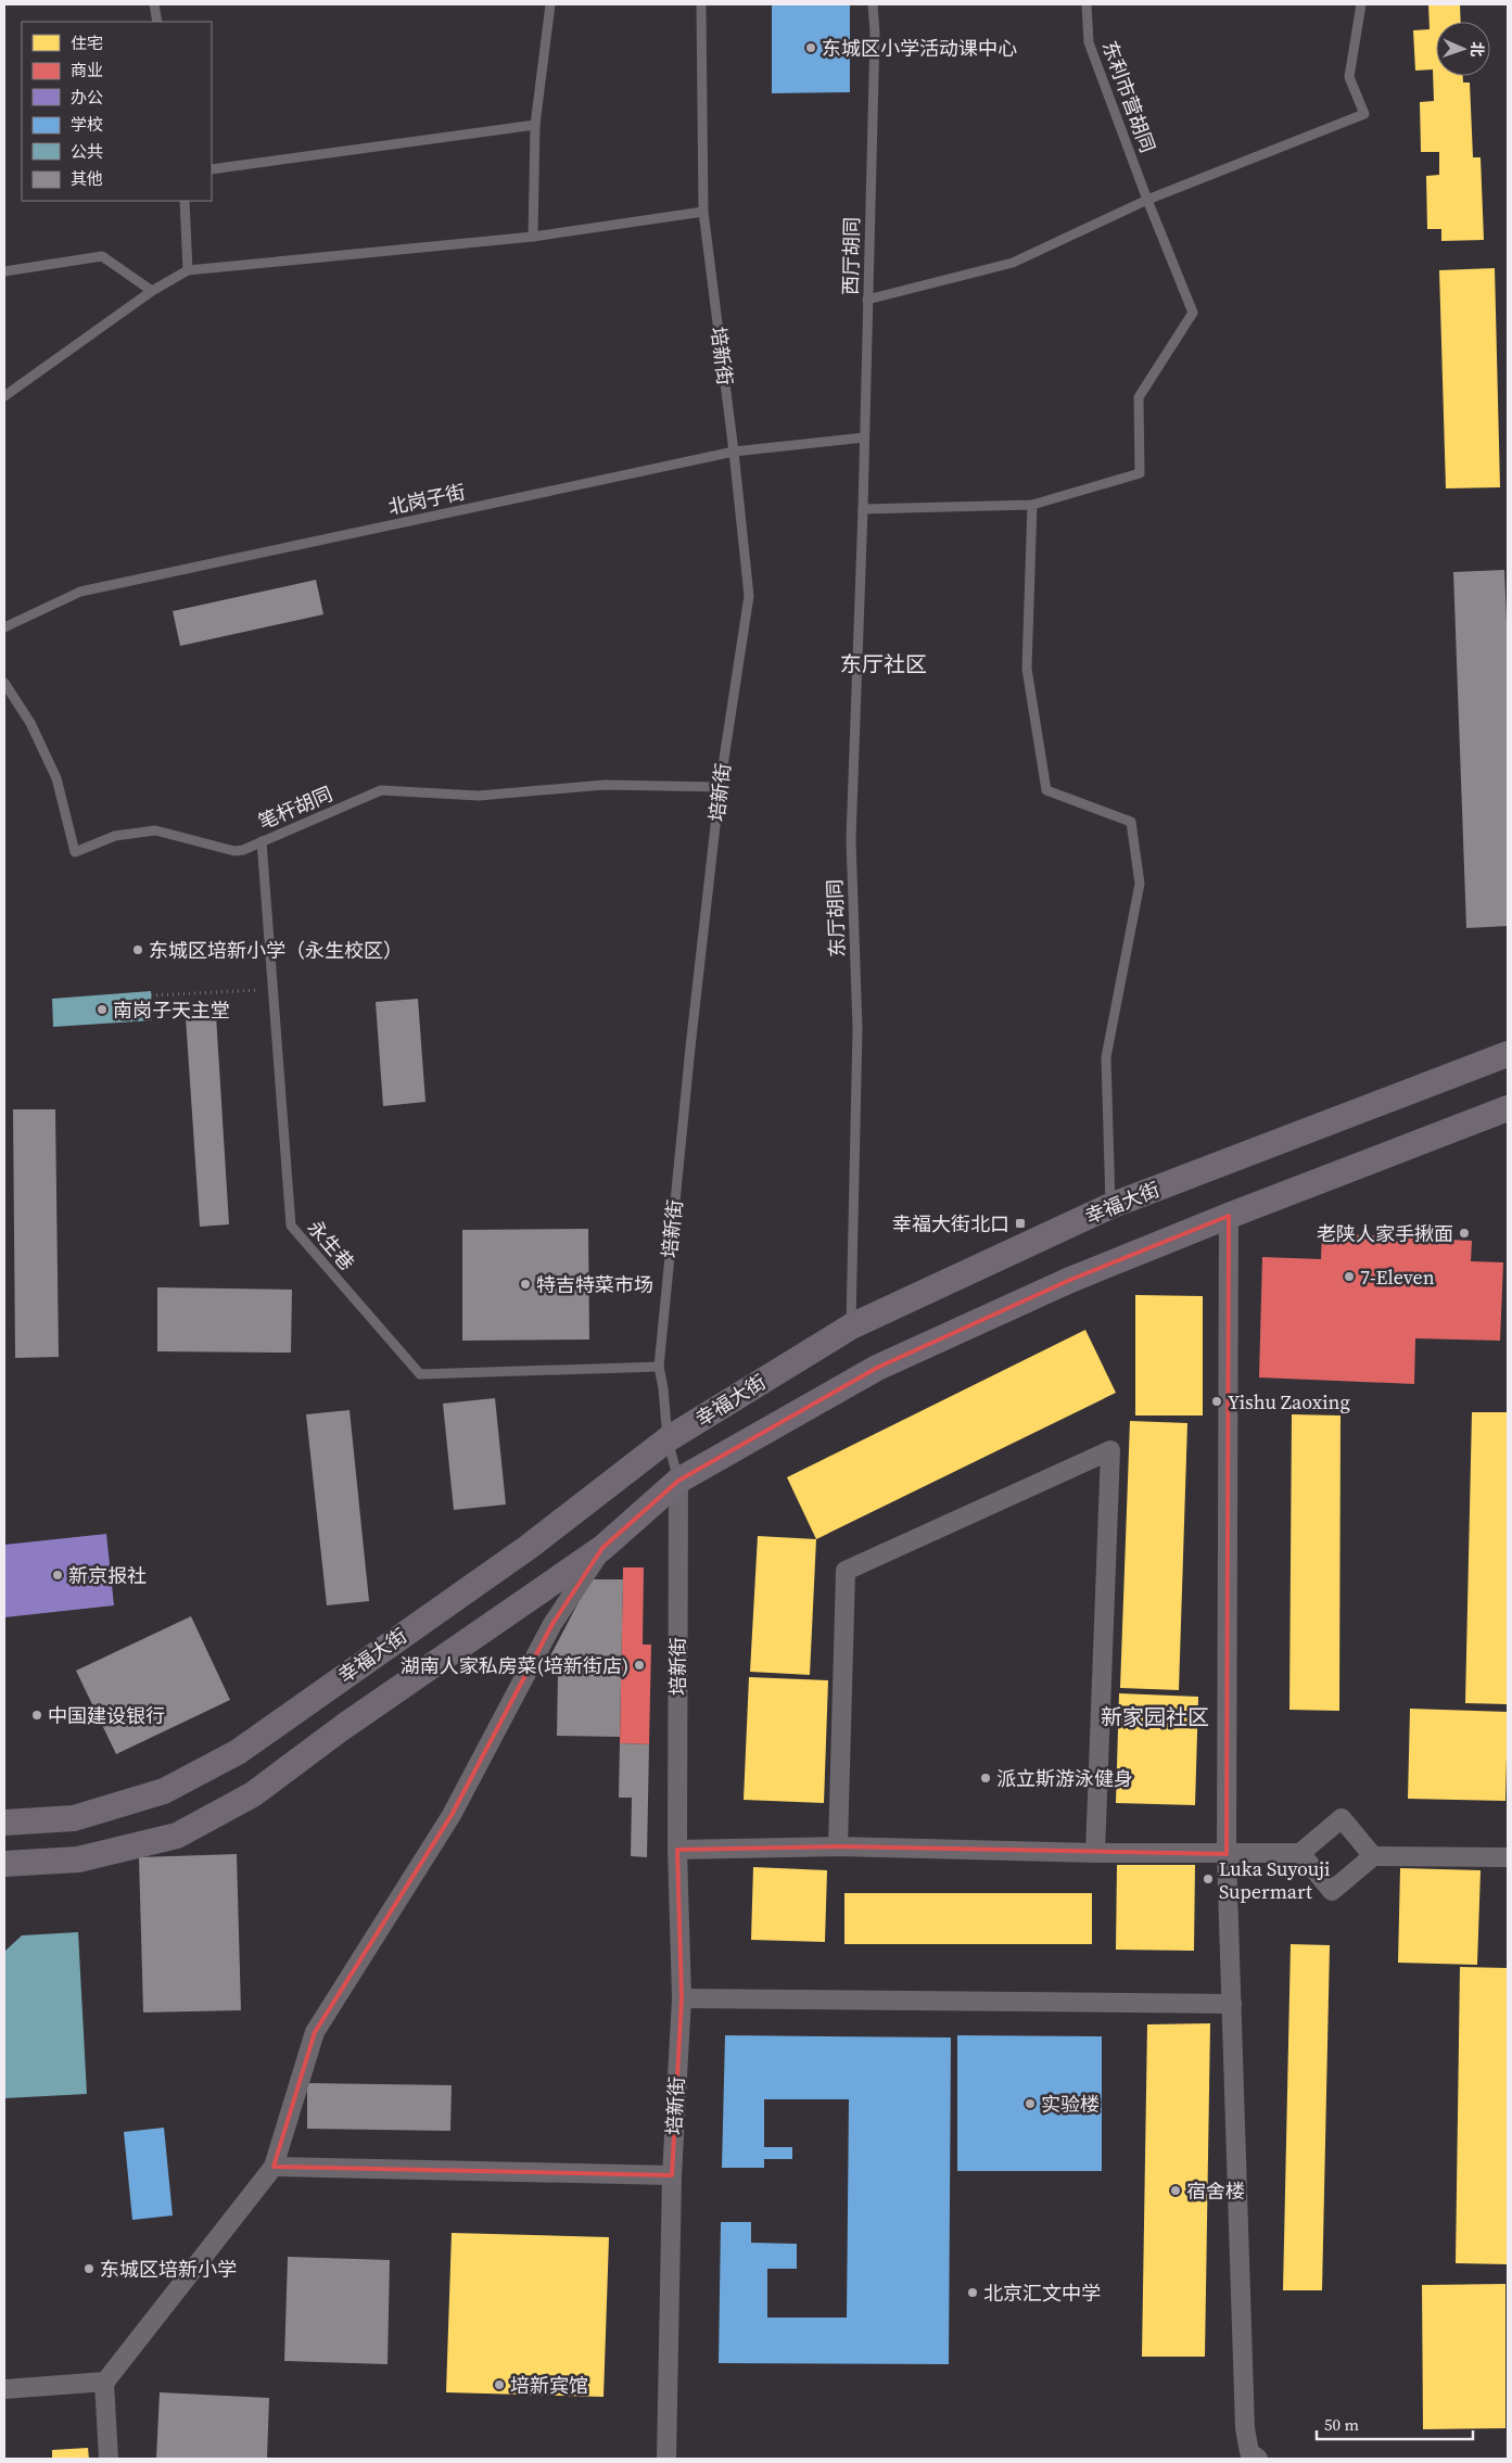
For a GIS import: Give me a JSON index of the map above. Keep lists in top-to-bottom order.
{
  "streets": {
    "main road": ["幸福大街"],
    "street": ["培新街"],
    "lane": [
      "东利市营胡同",
      "西厅胡同",
      "北岗子街",
      "笔杆胡同",
      "东厅胡同",
      "永生巷"
    ]
  },
  "crossings": [
    ["西厅胡同", "北岗子街"],
    ["西厅胡同", "东厅胡同"],
    ["培新街", "北岗子街"],
    ["培新街", "笔杆胡同"],
    ["培新街", "幸福大街"],
    ["培新街", "永生巷"],
    ["笔杆胡同", "永生巷"],
    ["东厅胡同", "幸福大街"]
  ],
  "districts": ["东厅社区", "新家园社区"],
  "places": {
    "other": [
      "东城区小学活动课中心",
      "东城区培新小学（永生校区）",
      "南岗子天主堂",
      "老陕人家手揪面",
      "7-Eleven",
      "特吉特菜市场",
      "Yishu Zaoxing",
      "新京报社",
      "湖南人家私房菜(培新街店)",
      "中国建设银行",
      "派立斯游泳健身",
      "Luka Suyouji Supermart",
      "实验楼",
      "宿舍楼",
      "东城区培新小学",
      "北京汇文中学",
      "培新宾馆"
    ],
    "transit": ["幸福大街北口"]
  },
  "legend": [
    "住宅",
    "商业",
    "办公",
    "学校",
    "公共",
    "其他"
  ],
  "scale_bar": "50 m",
  "north": "right"
}
